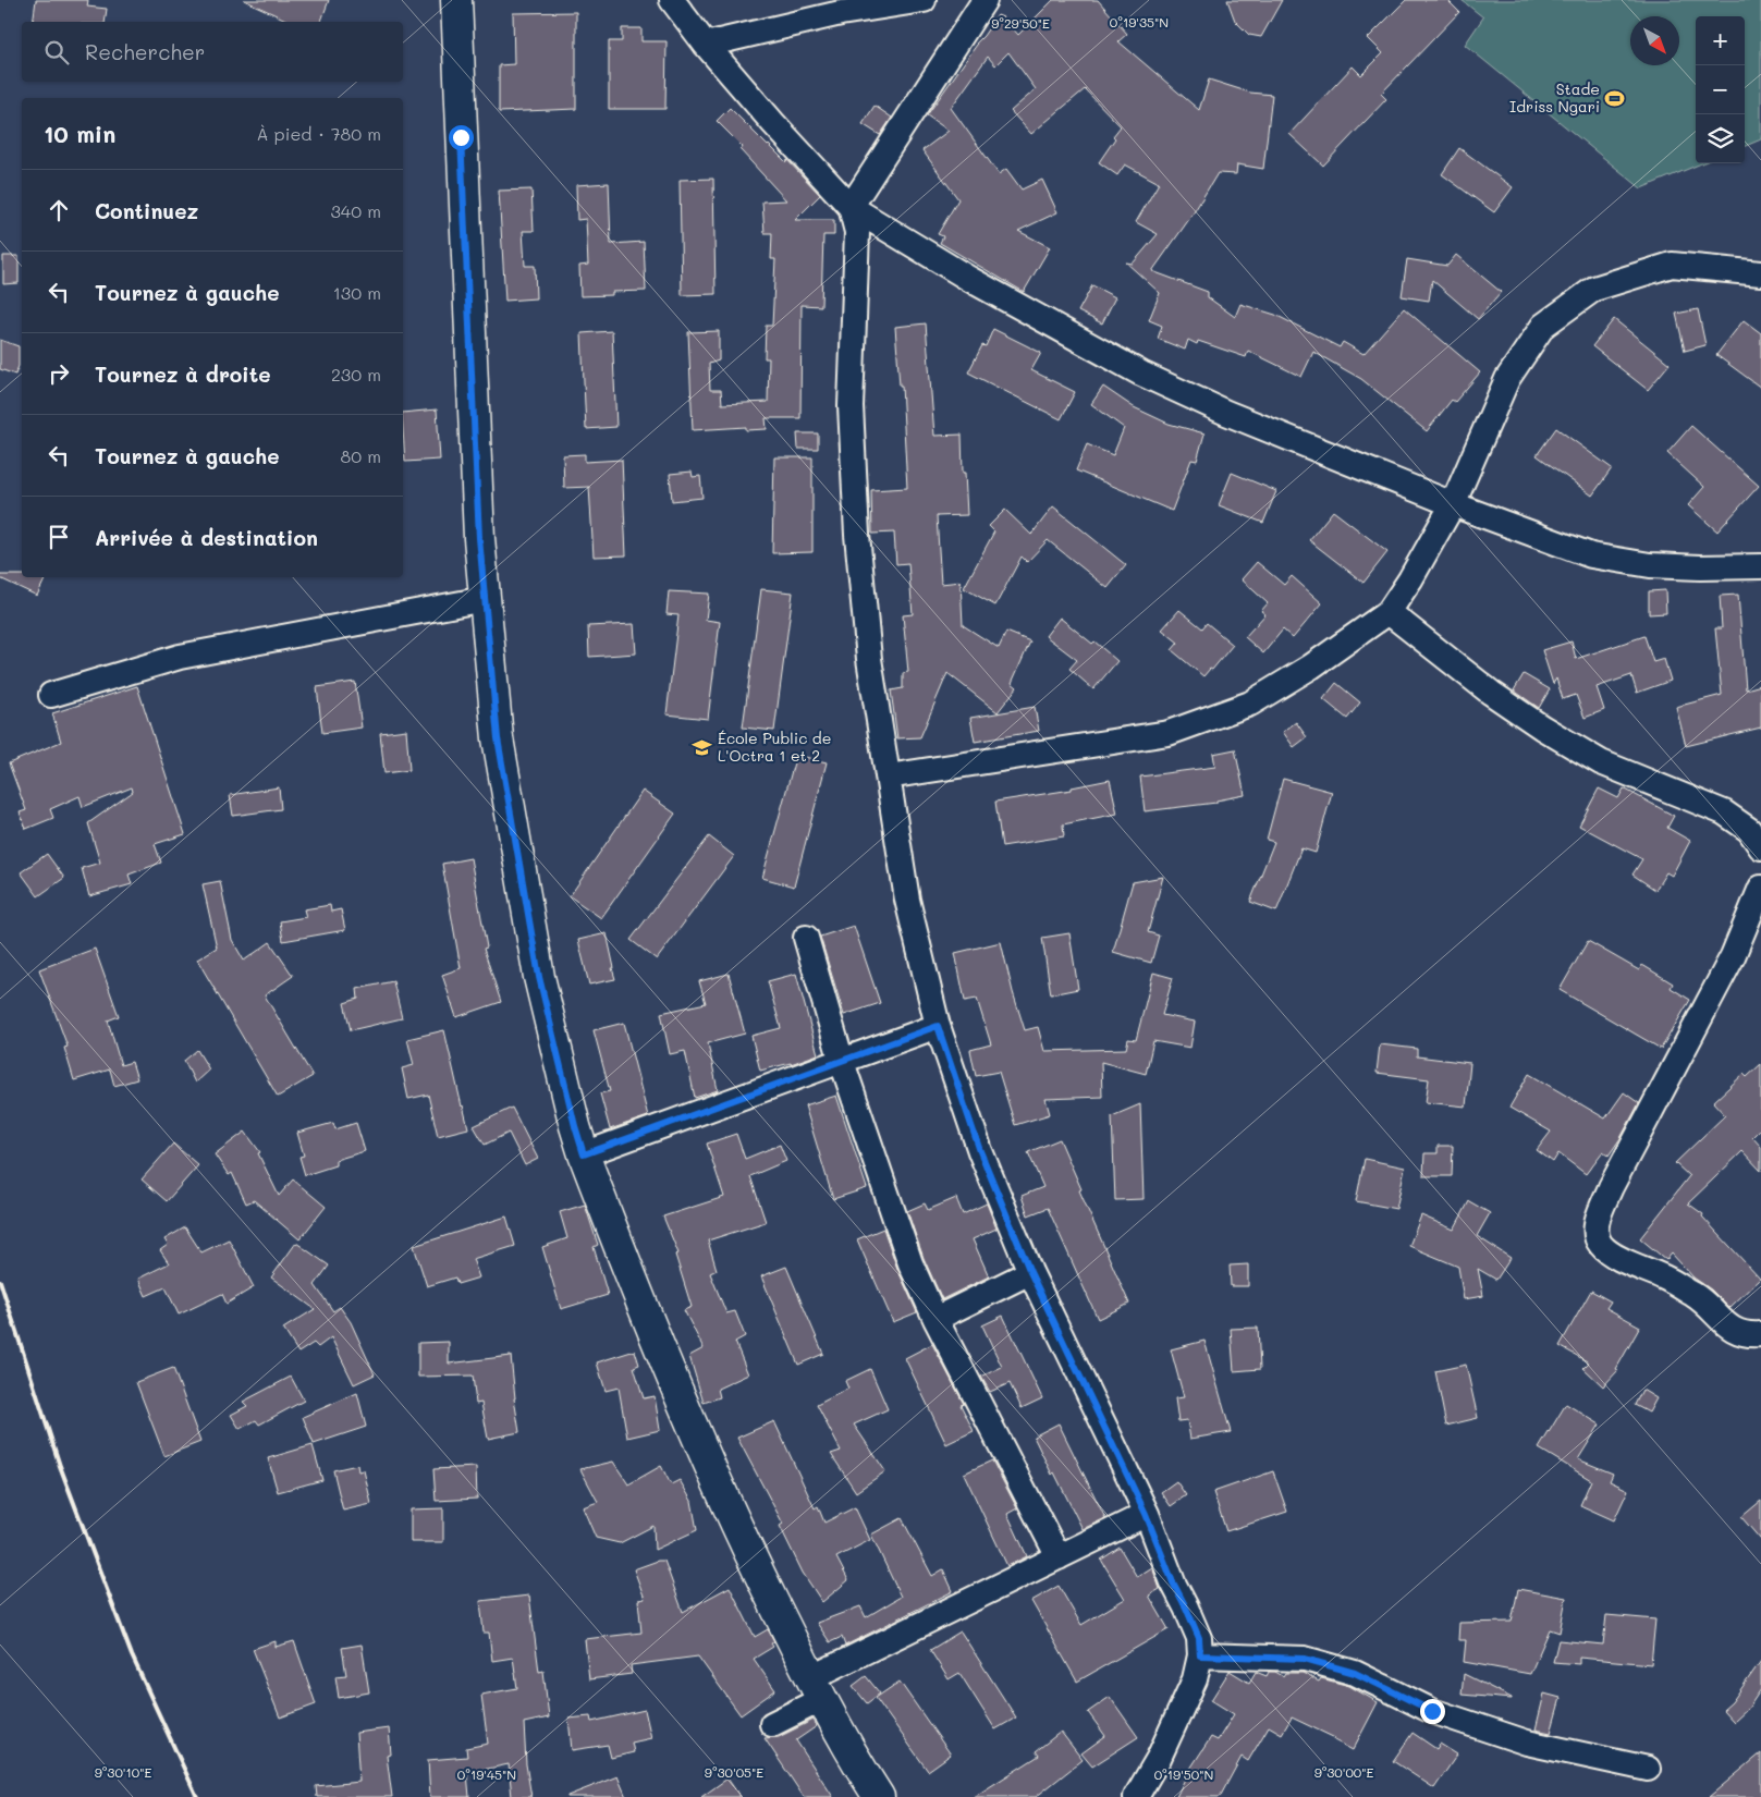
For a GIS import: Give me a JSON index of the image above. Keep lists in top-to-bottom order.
{
  "places": {
    "sports": ["Stade Idriss Ngari"],
    "school or university": ["École Public de L'Octra 1 et 2"]
  },
  "north": "bottom right",
  "page": {
    "map_buttons": ["+", "−"],
    "search": "Rechercher",
    "heading": ["10 min", "À pied · 780 m"],
    "list": [
      ["Continuez", "340 m"],
      ["Tournez à gauche", "130 m"],
      ["Tournez à droite", "230 m"],
      ["Tournez à gauche", "80 m"],
      "Arrivée à destination"
    ]
  },
  "coordinates": [
    "0°19'35\"N",
    "9°29'50\"E",
    "9°30'10\"E",
    "9°30'05\"E",
    "9°30'00\"E",
    "0°19'45\"N",
    "0°19'50\"N"
  ]
}
